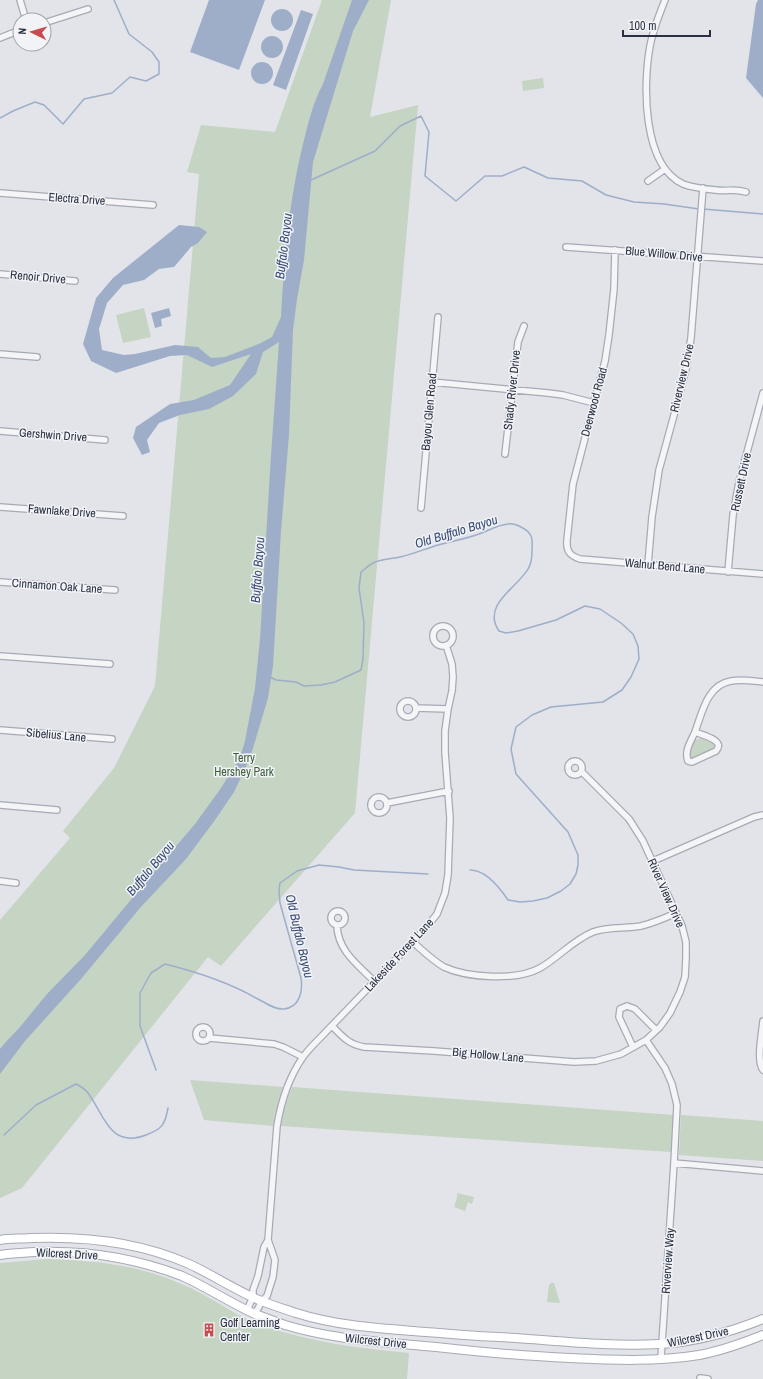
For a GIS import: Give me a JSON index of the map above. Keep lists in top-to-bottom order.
{
  "streets": {
    "main road": ["Wilcrest Drive"],
    "street": [
      "Electra Drive",
      "Blue Willow Drive",
      "Renoir Drive",
      "Riverview Drive",
      "Shady River Drive",
      "Deerwood Road",
      "Bayou Glen Road",
      "Gershwin Drive",
      "Russett Drive",
      "Fawnlake Drive",
      "Walnut Bend Lane",
      "Cinnamon Oak Lane",
      "Sibelius Lane",
      "River View Drive",
      "Lakeside Forest Lane",
      "Big Hollow Lane",
      "Riverview Way"
    ]
  },
  "crossings": [
    ["Blue Willow Drive", "Riverview Drive"],
    ["Blue Willow Drive", "Deerwood Road"],
    ["Riverview Drive", "Walnut Bend Lane"],
    ["Deerwood Road", "Walnut Bend Lane"],
    ["Russett Drive", "Walnut Bend Lane"],
    ["River View Drive", "Big Hollow Lane"],
    ["Lakeside Forest Lane", "Big Hollow Lane"],
    ["Lakeside Forest Lane", "Wilcrest Drive"],
    ["Wilcrest Drive", "Riverview Way"]
  ],
  "water": ["Buffalo Bayou", "Old Buffalo Bayou"],
  "parks": ["Terry Hershey Park"],
  "places": {
    "building": ["Golf Learning Center"]
  },
  "scale_bar": "100 m",
  "north": "left"
}
